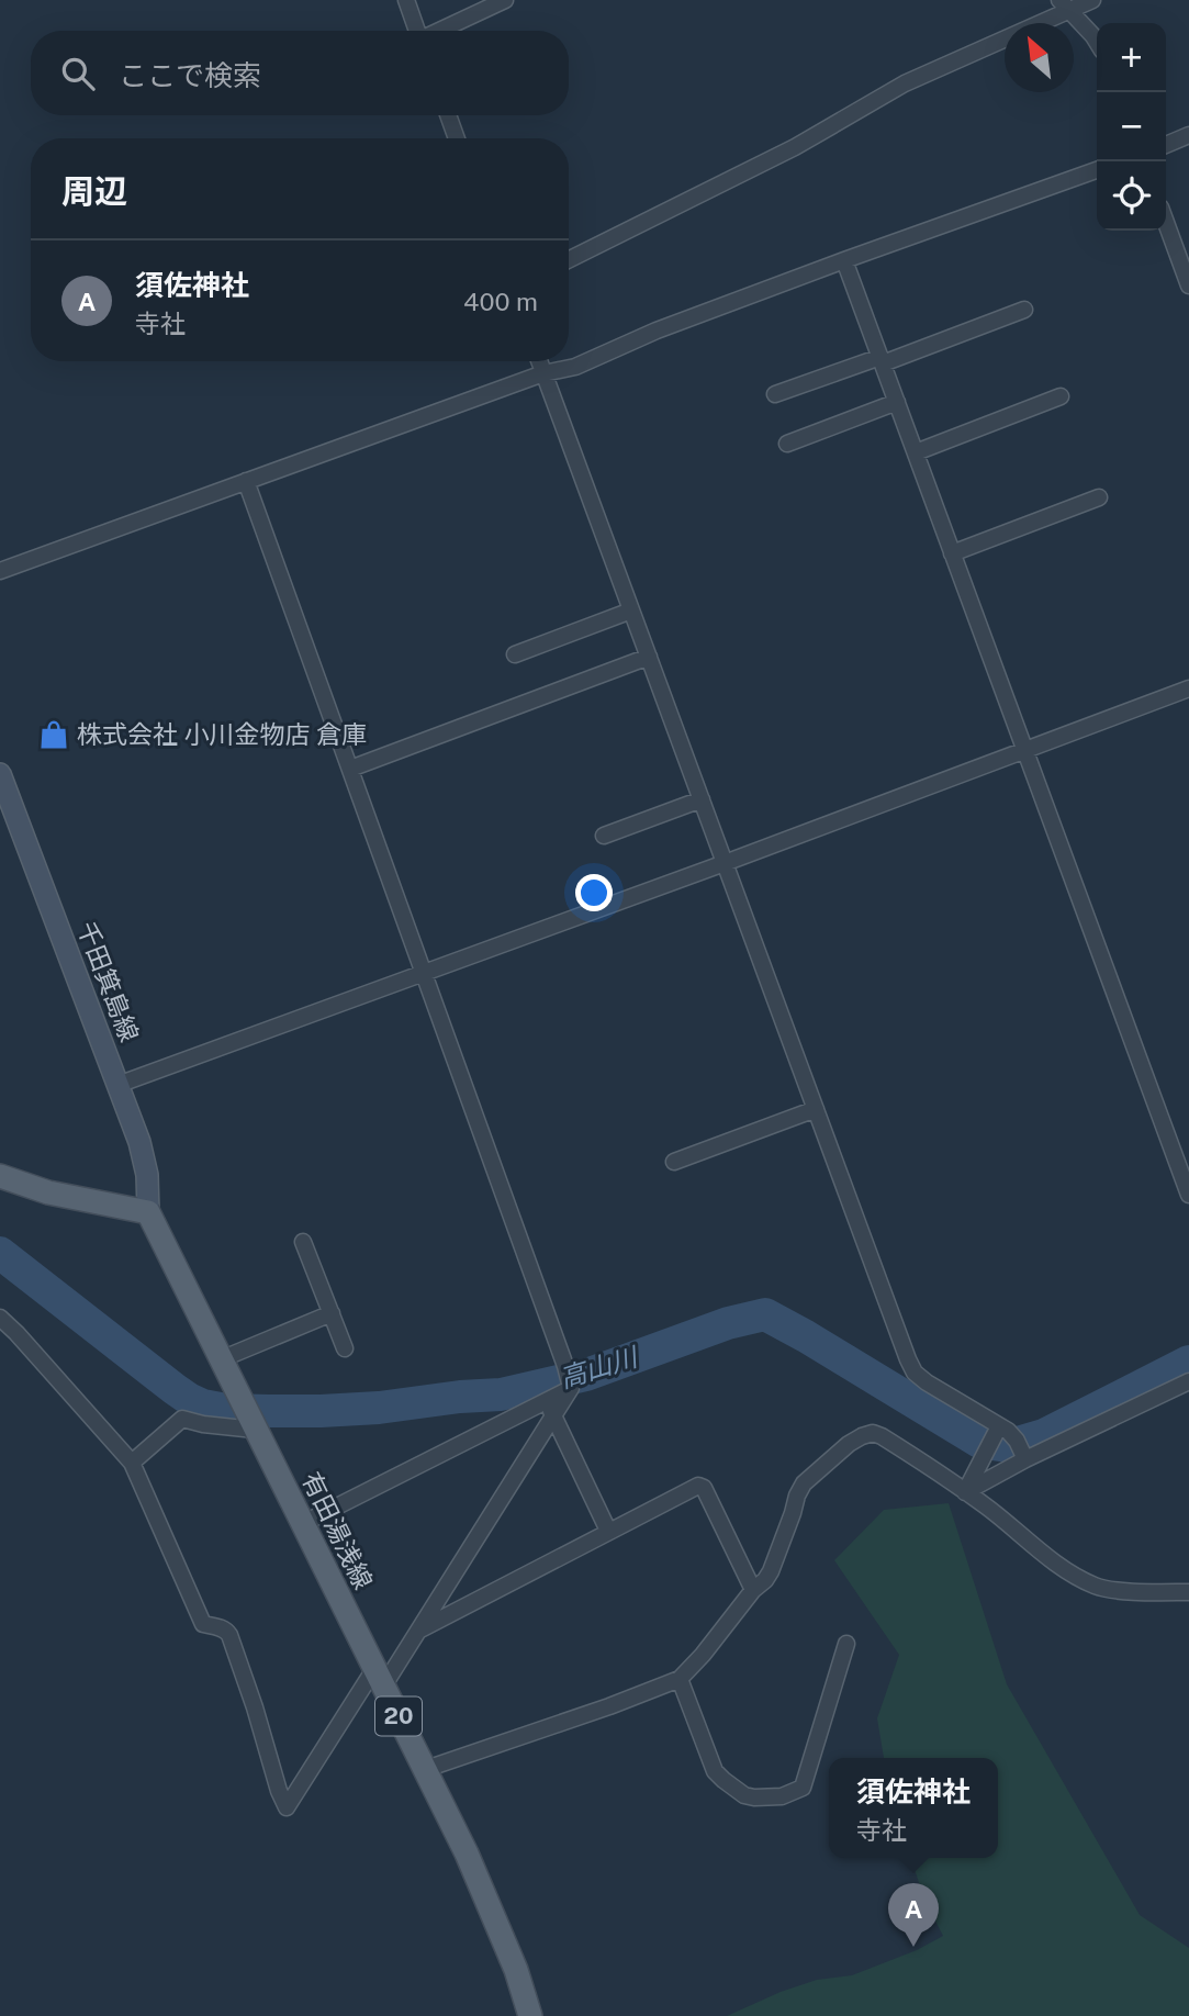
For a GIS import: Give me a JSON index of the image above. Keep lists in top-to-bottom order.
{
  "streets": {
    "main road": ["千田箕島線", "有田湯浅線", "20"]
  },
  "crossings": [
    ["千田箕島線", "有田湯浅線"]
  ],
  "water": ["高山川"],
  "places": {
    "shop": ["株式会社 小川金物店 倉庫"]
  },
  "north": "top left",
  "page": {
    "map_buttons": ["+", "−"],
    "search": "ここで検索",
    "heading": "周辺",
    "list": [
      {
        "mark": "A",
        "name": "須佐神社",
        "note": "寺社",
        "value": "400 m"
      }
    ],
    "popup": ["須佐神社", "寺社"],
    "pins": "A"
  }
}
